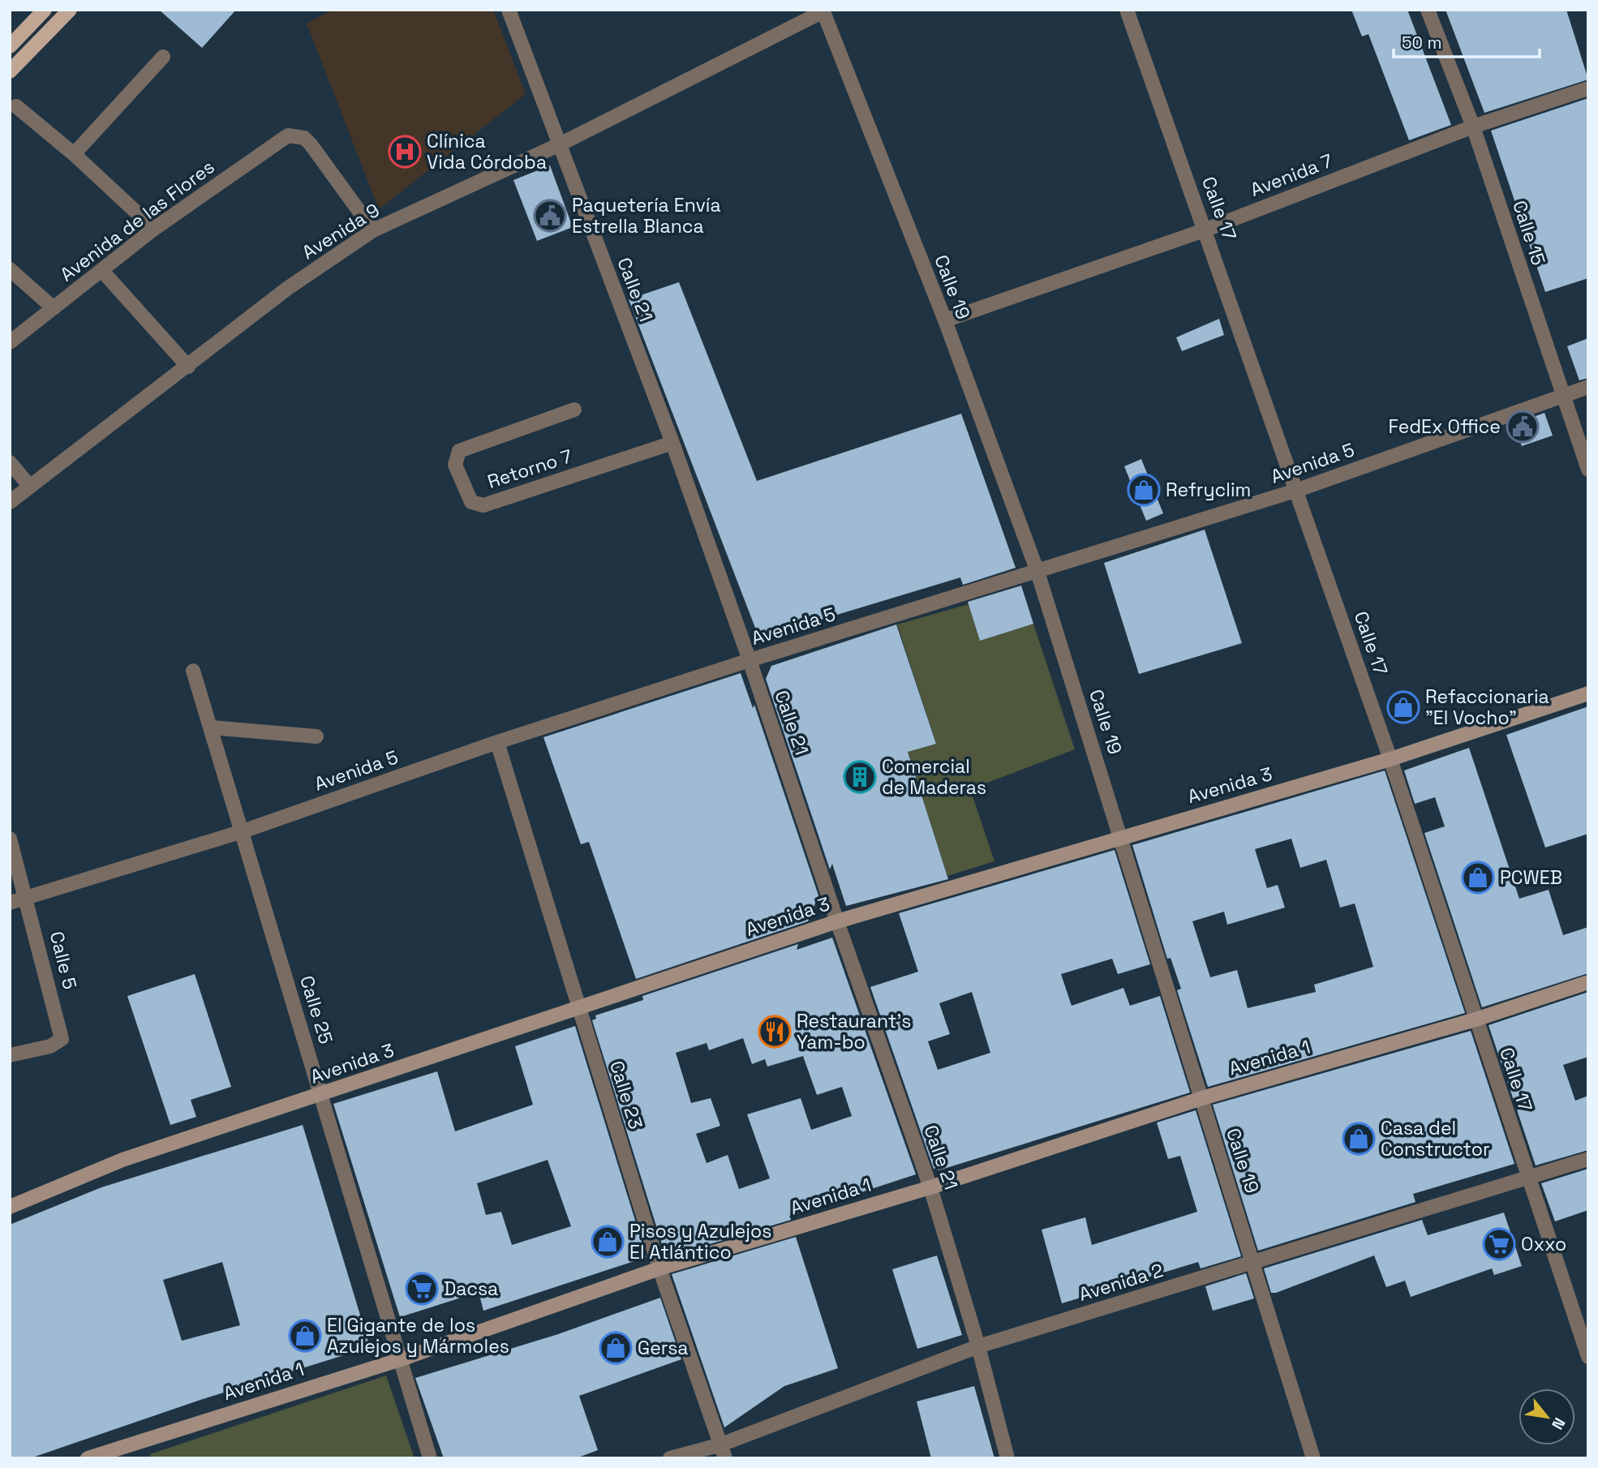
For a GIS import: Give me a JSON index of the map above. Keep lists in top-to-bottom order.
{
  "streets": {
    "main road": ["Avenida 3", "Avenida 1"],
    "street": [
      "Avenida 7",
      "Calle 17",
      "Avenida de las Flores",
      "Avenida 9",
      "Calle 15",
      "Calle 19",
      "Calle 21",
      "Avenida 5",
      "Retorno 7",
      "Calle 5",
      "Calle 25",
      "Calle 23",
      "Avenida 2"
    ]
  },
  "crossings": [
    ["Avenida 7", "Calle 17"],
    ["Avenida 7", "Calle 15"],
    ["Avenida 7", "Calle 19"],
    ["Calle 17", "Avenida 5"],
    ["Calle 17", "Avenida 3"],
    ["Calle 17", "Avenida 1"],
    ["Calle 17", "Avenida 2"],
    ["Avenida de las Flores", "Avenida 9"],
    ["Avenida 9", "Calle 19"],
    ["Avenida 9", "Calle 21"],
    ["Calle 15", "Avenida 5"],
    ["Calle 19", "Avenida 5"],
    ["Calle 19", "Avenida 3"],
    ["Calle 19", "Avenida 1"],
    ["Calle 19", "Avenida 2"],
    ["Calle 21", "Avenida 5"],
    ["Calle 21", "Retorno 7"],
    ["Calle 21", "Avenida 3"],
    ["Calle 21", "Avenida 1"],
    ["Calle 21", "Avenida 2"],
    ["Avenida 5", "Calle 5"],
    ["Avenida 5", "Calle 25"],
    ["Avenida 5", "Calle 23"],
    ["Avenida 3", "Calle 25"],
    ["Avenida 3", "Calle 23"],
    ["Calle 25", "Avenida 1"],
    ["Avenida 1", "Calle 23"],
    ["Calle 23", "Avenida 2"]
  ],
  "places": {
    "hospital": ["Clínica Vida Córdoba"],
    "public building": ["Paquetería Envía Estrella Blanca", "FedEx Office"],
    "shop": [
      "Refryclim",
      "Refaccionaria \"El Vocho\"",
      "PCWEB",
      "Casa del Constructor",
      "Pisos y Azulejos El Atlántico",
      "El Gigante de los Azulejos y Mármoles",
      "Gersa"
    ],
    "building": ["Comercial de Maderas"],
    "restaurant": ["Restaurant's Yam-bo"],
    "supermarket": ["Oxxo", "Dacsa"]
  },
  "scale_bar": "50 m",
  "north": "bottom right"
}
